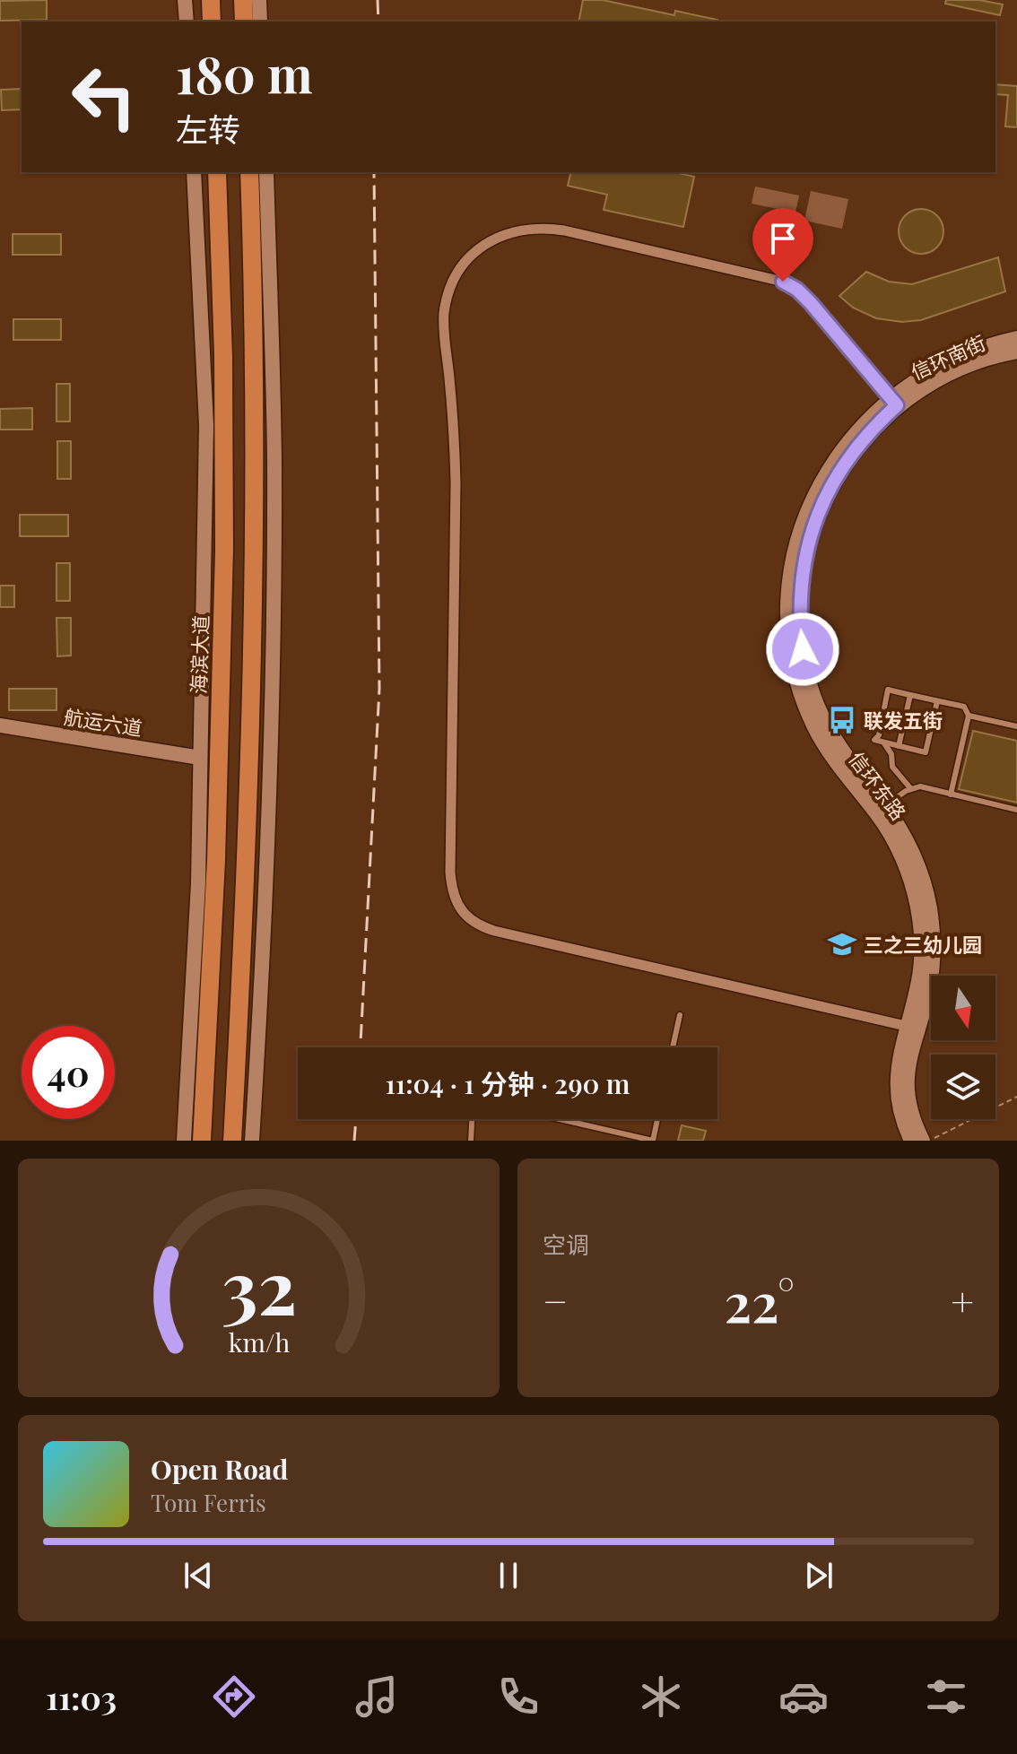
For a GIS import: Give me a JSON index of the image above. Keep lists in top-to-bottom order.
{
  "streets": {
    "highway": ["海滨大道"],
    "main road": ["信环南街", "航运六道", "信环东路"]
  },
  "crossings": [
    ["信环南街", "信环东路"]
  ],
  "places": {
    "bus stop": ["联发五街"],
    "school or university": ["三之三幼儿园"]
  },
  "north": "bottom",
  "page": {
    "turn": ["180 m", "左转"],
    "limit": "40",
    "trip": "11:04 · 1 分钟 · 290 m",
    "tile": "空调",
    "heat": ["−", "22°", "+"],
    "song": ["Open Road", "Tom Ferris"],
    "tabs": "11:03",
    "gauge": ["32", "km/h"]
  }
}
